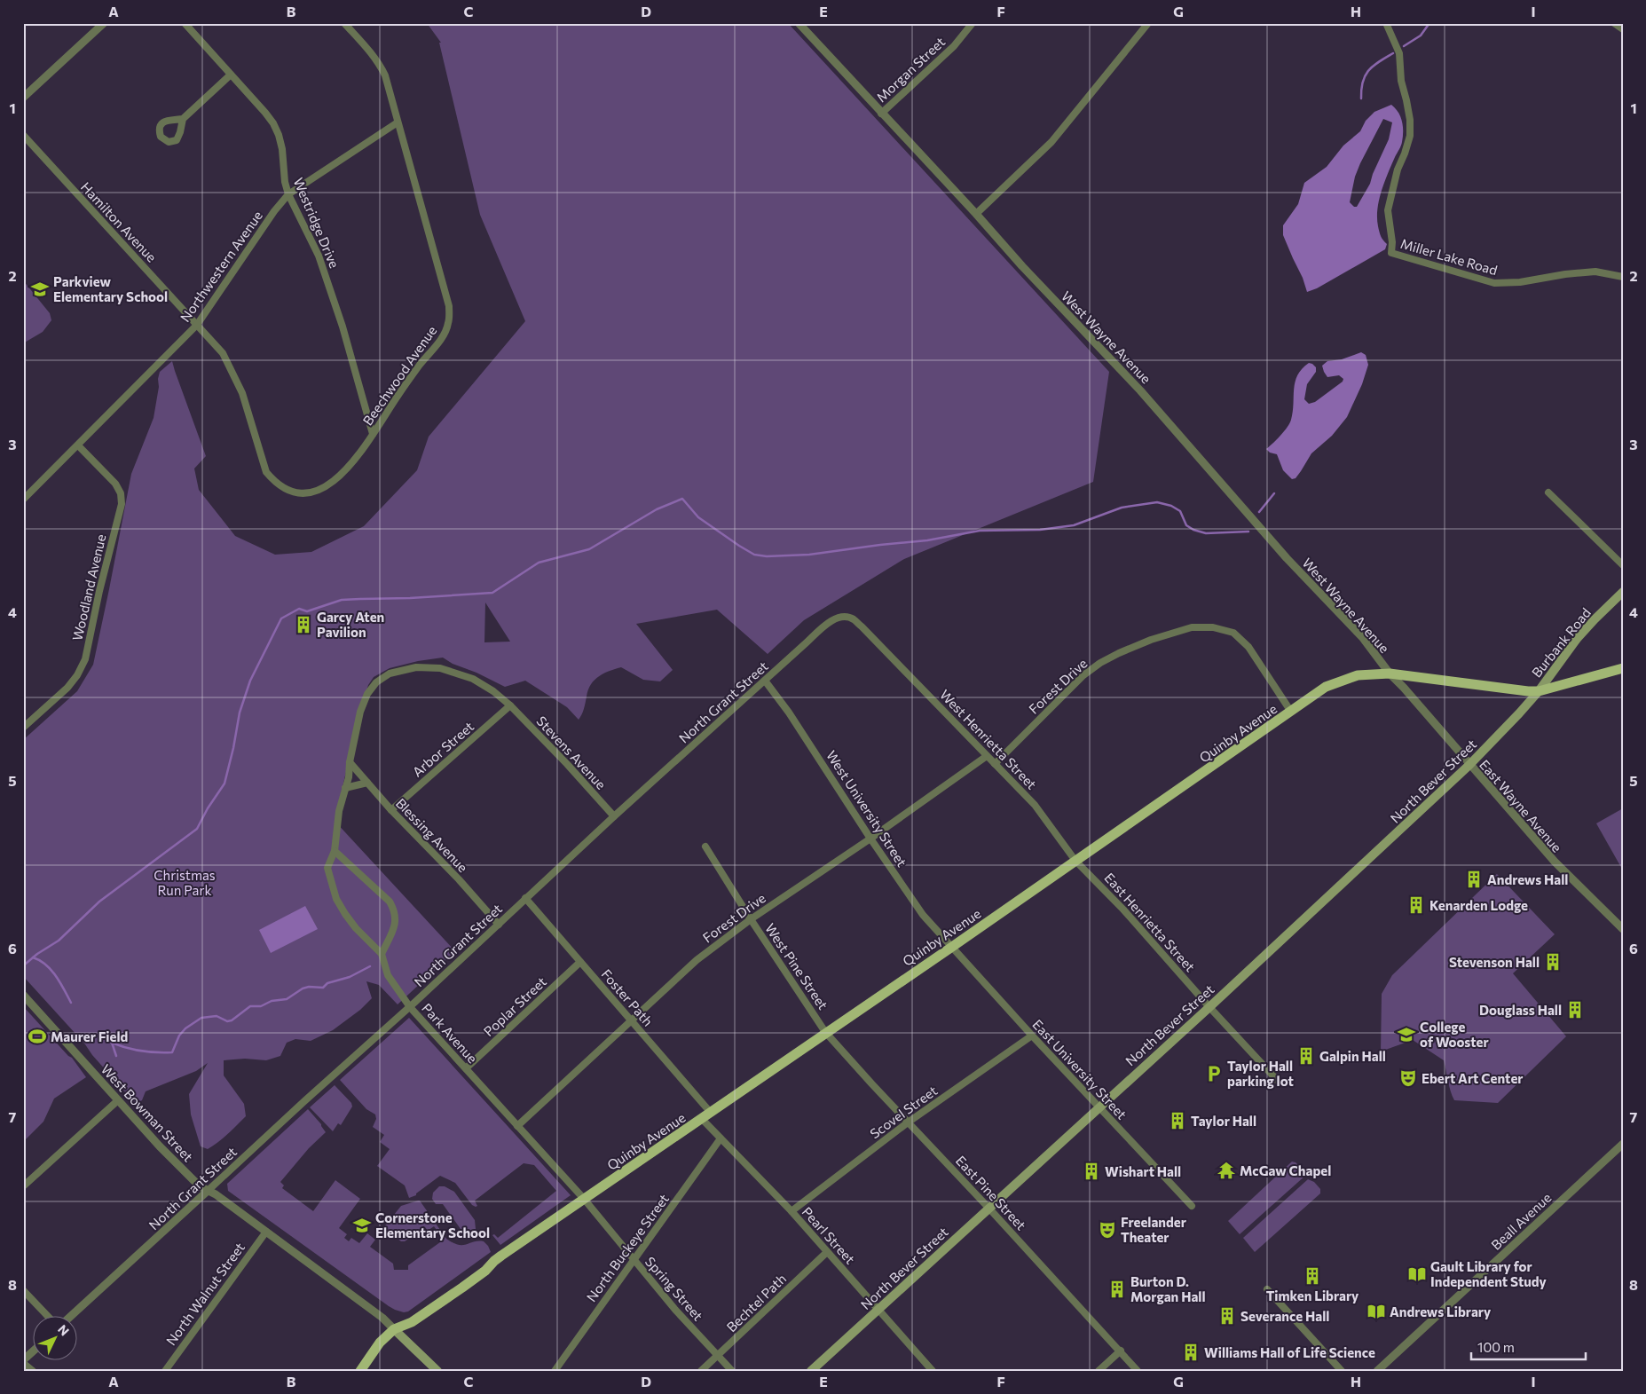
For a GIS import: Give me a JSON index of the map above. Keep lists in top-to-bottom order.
{
  "streets": {
    "main road": ["Burbank Road", "Quinby Avenue", "North Bever Street"],
    "street": [
      "Morgan Street",
      "Hamilton Avenue",
      "Westridge Drive",
      "Miller Lake Road",
      "Northwestern Avenue",
      "West Wayne Avenue",
      "Beechwood Avenue",
      "Woodland Avenue",
      "Forest Drive",
      "North Grant Street",
      "West Henrietta Street",
      "Arbor Street",
      "Stevens Avenue",
      "East Wayne Avenue",
      "West University Street",
      "Blessing Avenue",
      "East Henrietta Street",
      "West Pine Street",
      "Foster Path",
      "Poplar Street",
      "Park Avenue",
      "East University Street",
      "Scovel Street",
      "West Bowman Street",
      "East Pine Street",
      "Beall Avenue",
      "Pearl Street",
      "North Buckeye Street",
      "Spring Street",
      "North Walnut Street",
      "Bechtel Path"
    ]
  },
  "crossings": [
    ["Morgan Street", "West Wayne Avenue"],
    ["Hamilton Avenue", "Northwestern Avenue"],
    ["Hamilton Avenue", "Beechwood Avenue"],
    ["Westridge Drive", "Northwestern Avenue"],
    ["Westridge Drive", "Beechwood Avenue"],
    ["Northwestern Avenue", "Beechwood Avenue"],
    ["Northwestern Avenue", "Woodland Avenue"],
    ["West Wayne Avenue", "Quinby Avenue"],
    ["West Wayne Avenue", "East Wayne Avenue"],
    ["Burbank Road", "Quinby Avenue"],
    ["Burbank Road", "North Bever Street"],
    ["Forest Drive", "Quinby Avenue"],
    ["Forest Drive", "West Henrietta Street"],
    ["Forest Drive", "West University Street"],
    ["Forest Drive", "West Pine Street"],
    ["Forest Drive", "Foster Path"],
    ["Forest Drive", "Park Avenue"],
    ["North Grant Street", "West Henrietta Street"],
    ["North Grant Street", "Stevens Avenue"],
    ["North Grant Street", "West University Street"],
    ["North Grant Street", "Blessing Avenue"],
    ["North Grant Street", "Foster Path"],
    ["North Grant Street", "Park Avenue"],
    ["North Grant Street", "West Bowman Street"],
    ["Quinby Avenue", "West Henrietta Street"],
    ["Quinby Avenue", "North Bever Street"],
    ["Quinby Avenue", "East Wayne Avenue"],
    ["Quinby Avenue", "West University Street"],
    ["Quinby Avenue", "East Henrietta Street"],
    ["Quinby Avenue", "West Pine Street"],
    ["Quinby Avenue", "Foster Path"],
    ["Quinby Avenue", "Park Avenue"],
    ["Quinby Avenue", "East University Street"],
    ["Quinby Avenue", "West Bowman Street"],
    ["Quinby Avenue", "East Pine Street"],
    ["Quinby Avenue", "Pearl Street"],
    ["Quinby Avenue", "Spring Street"],
    ["West Henrietta Street", "East Henrietta Street"],
    ["Arbor Street", "Stevens Avenue"],
    ["Arbor Street", "Blessing Avenue"],
    ["Stevens Avenue", "Blessing Avenue"],
    ["Stevens Avenue", "Park Avenue"],
    ["North Bever Street", "East Wayne Avenue"],
    ["North Bever Street", "East Henrietta Street"],
    ["North Bever Street", "East University Street"],
    ["North Bever Street", "East Pine Street"],
    ["North Bever Street", "Pearl Street"],
    ["West University Street", "East University Street"],
    ["Blessing Avenue", "Park Avenue"],
    ["West Pine Street", "East Pine Street"],
    ["Foster Path", "Poplar Street"],
    ["Poplar Street", "Park Avenue"],
    ["Park Avenue", "Spring Street"],
    ["East University Street", "Scovel Street"],
    ["Scovel Street", "East Pine Street"],
    ["Scovel Street", "Pearl Street"],
    ["West Bowman Street", "North Walnut Street"],
    ["Pearl Street", "North Buckeye Street"],
    ["Pearl Street", "Bechtel Path"],
    ["North Buckeye Street", "Spring Street"],
    ["Spring Street", "Bechtel Path"]
  ],
  "parks": ["Christmas Run Park"],
  "places": {
    "school or university": ["Parkview Elementary School", "College of Wooster", "Cornerstone Elementary School"],
    "building": [
      "Garcy Aten Pavilion",
      "Andrews Hall",
      "Kenarden Lodge",
      "Stevenson Hall",
      "Douglass Hall",
      "Galpin Hall",
      "Taylor Hall",
      "Wishart Hall",
      "Timken Library",
      "Burton D. Morgan Hall",
      "Severance Hall",
      "Williams Hall of Life Science"
    ],
    "sports": ["Maurer Field"],
    "parking": ["Taylor Hall parking lot"],
    "theatre": ["Ebert Art Center", "Freelander Theater"],
    "temple": ["McGaw Chapel"],
    "library": ["Gault Library for Independent Study", "Andrews Library"]
  },
  "scale_bar": "100 m",
  "north": "top right",
  "grid": {
    "columns": [
      "A",
      "B",
      "C",
      "D",
      "E",
      "F",
      "G",
      "H",
      "I"
    ],
    "rows": [
      "1",
      "2",
      "3",
      "4",
      "5",
      "6",
      "7",
      "8"
    ]
  }
}
